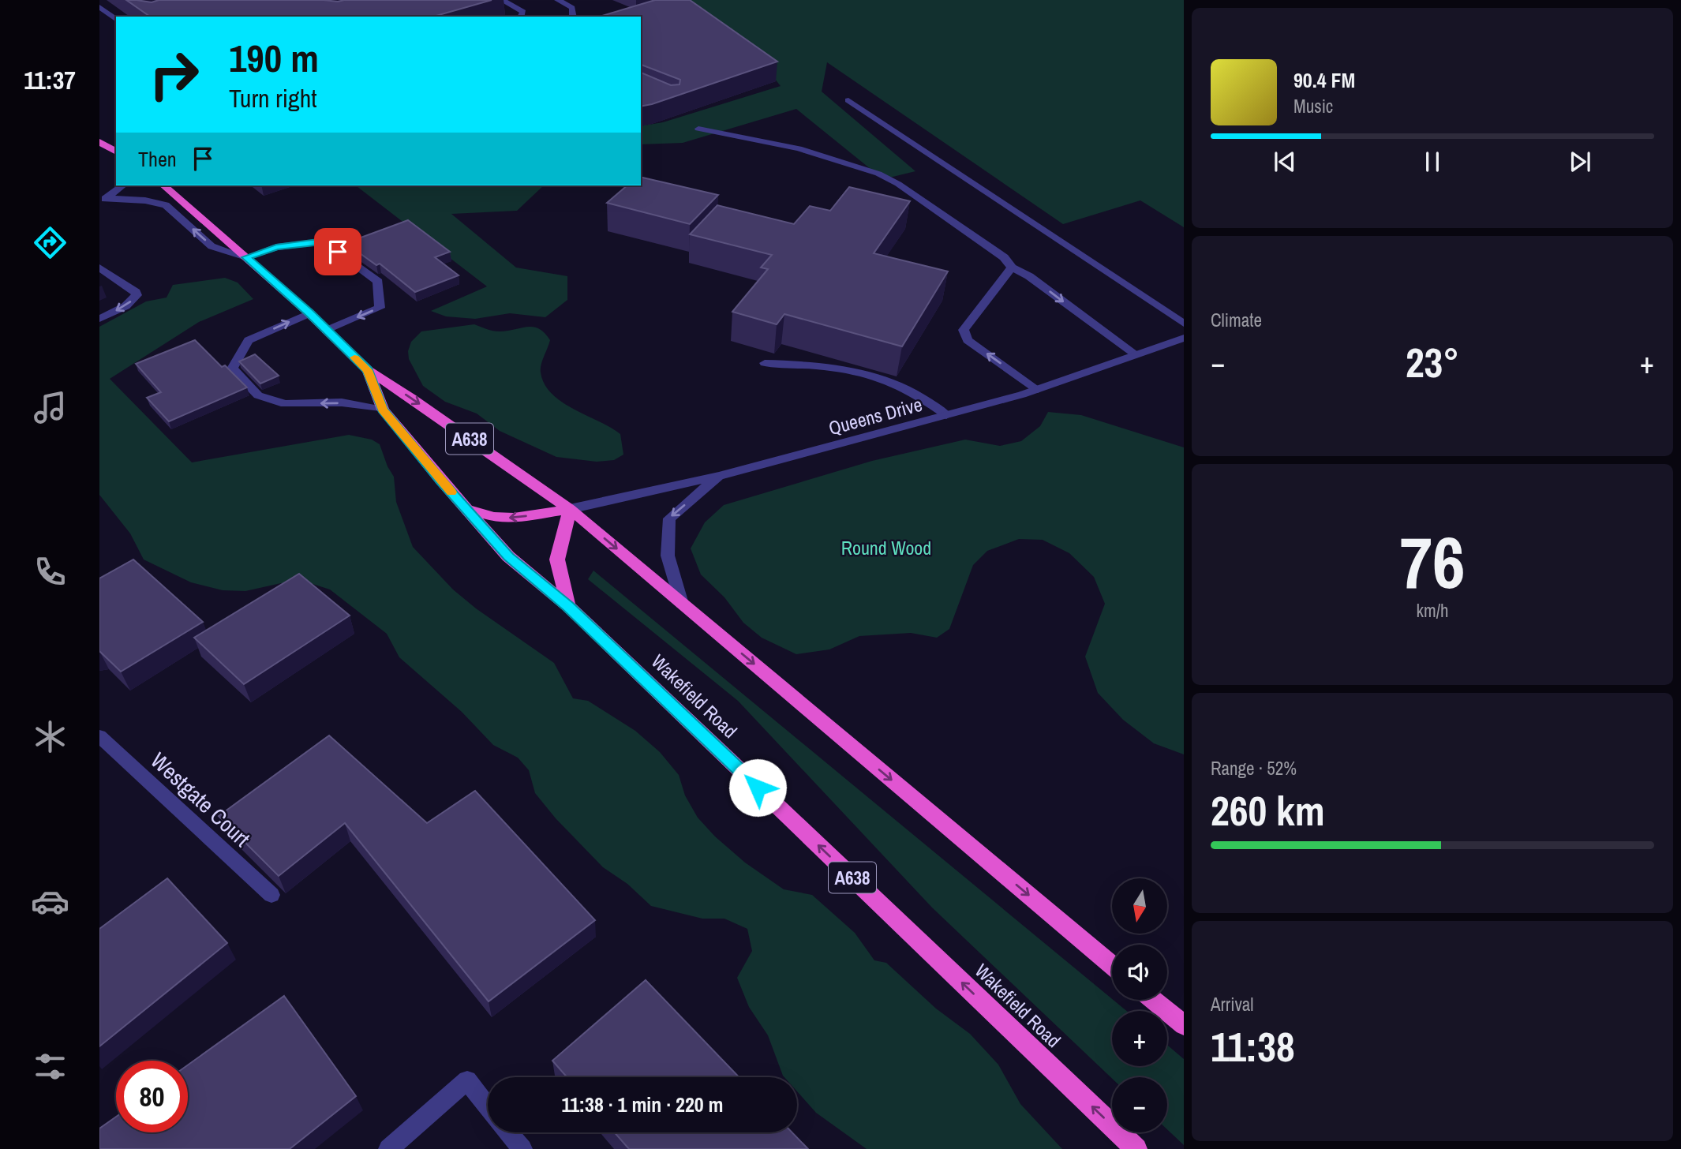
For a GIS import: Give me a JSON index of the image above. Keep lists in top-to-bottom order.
{
  "streets": {
    "highway": ["A638", "Wakefield Road"],
    "street": ["Queens Drive", "Westgate Court"]
  },
  "crossings": [
    ["Queens Drive", "Wakefield Road"]
  ],
  "parks": ["Round Wood"],
  "north": "bottom",
  "page": {
    "tabs": "11:37",
    "turn": ["190 m", "Turn right"],
    "song": ["90.4 FM", "Music"],
    "then": "Then",
    "tile": [
      "Climate",
      ["76", "km/h"],
      ["Range · 52%", "260 km"],
      ["Arrival", "11:38"]
    ],
    "heat": ["−", "23°", "+"],
    "map_buttons": ["+", "−"],
    "limit": "80",
    "trip": "11:38 · 1 min · 220 m"
  }
}
